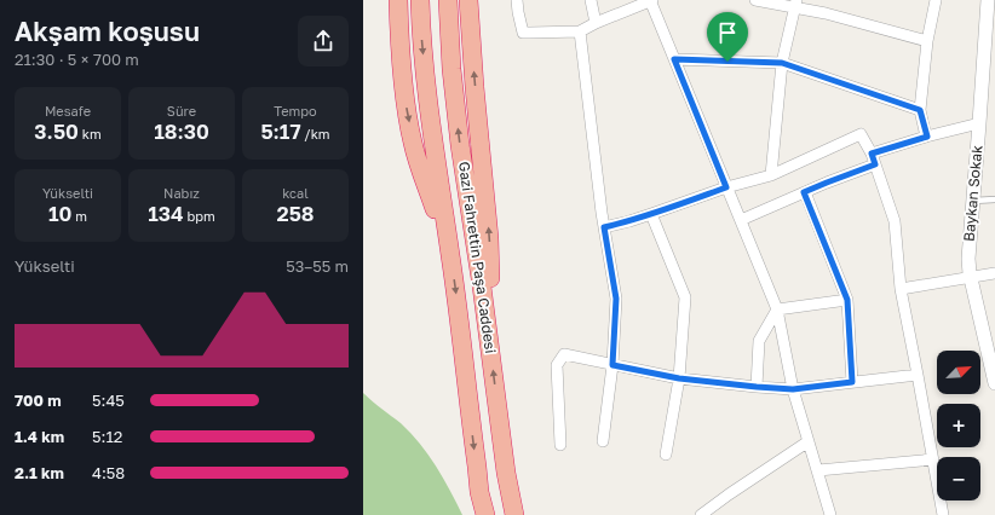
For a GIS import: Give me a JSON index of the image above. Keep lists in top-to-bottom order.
{
  "streets": {
    "highway": ["Gazi Fahrettin Paşa Caddesi"],
    "street": ["Baykan Sokak"]
  },
  "north": "top right",
  "page": {
    "heading": ["Akşam koşusu", "21:30 · 5 × 700 m"],
    "stats": [
      ["Mesafe", "3.50 km"],
      ["Süre", "18:30"],
      ["Tempo", "5:17 /km"],
      ["Yükselti", "10 m"],
      ["Nabız", "134 bpm"],
      ["kcal", "258"]
    ],
    "chart": ["Yükselti", "53–55 m"],
    "map_buttons": ["+", "−"],
    "list": [
      {
        "name": "700 m",
        "note": "5:45"
      },
      {
        "name": "1.4 km",
        "note": "5:12"
      },
      {
        "name": "2.1 km",
        "note": "4:58"
      }
    ]
  }
}
